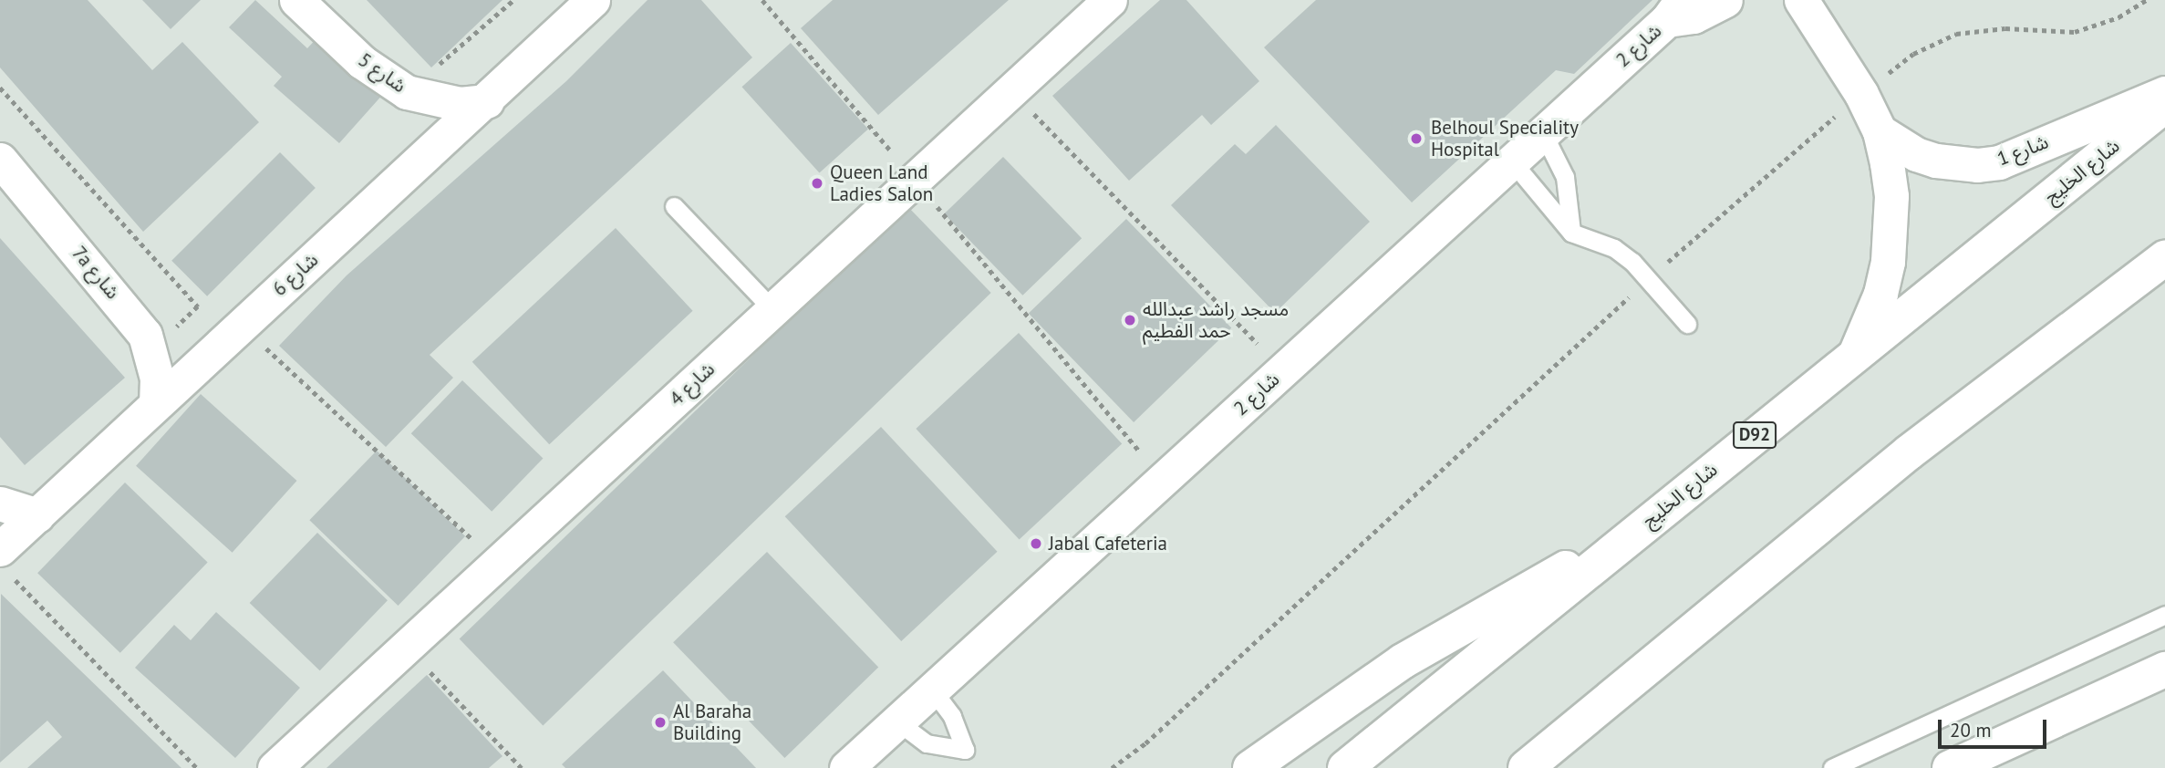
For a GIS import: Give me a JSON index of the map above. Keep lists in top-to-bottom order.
{
  "streets": {
    "main road": ["شارع الخليج", "D92"],
    "street": [
      "شارع 2",
      "شارع 5",
      "شارع 1",
      "7a شارع",
      "شارع 6",
      "شارع 4"
    ]
  },
  "crossings": [
    ["شارع 5", "شارع 6"],
    ["7a شارع", "شارع 6"]
  ],
  "places": [
    "Belhoul Speciality Hospital",
    "Queen Land Ladies Salon",
    "مسجد راشد عبدالله حمد الفطيم",
    "Jabal Cafeteria",
    "Al Baraha Building"
  ],
  "scale_bar": "20 m"
}
